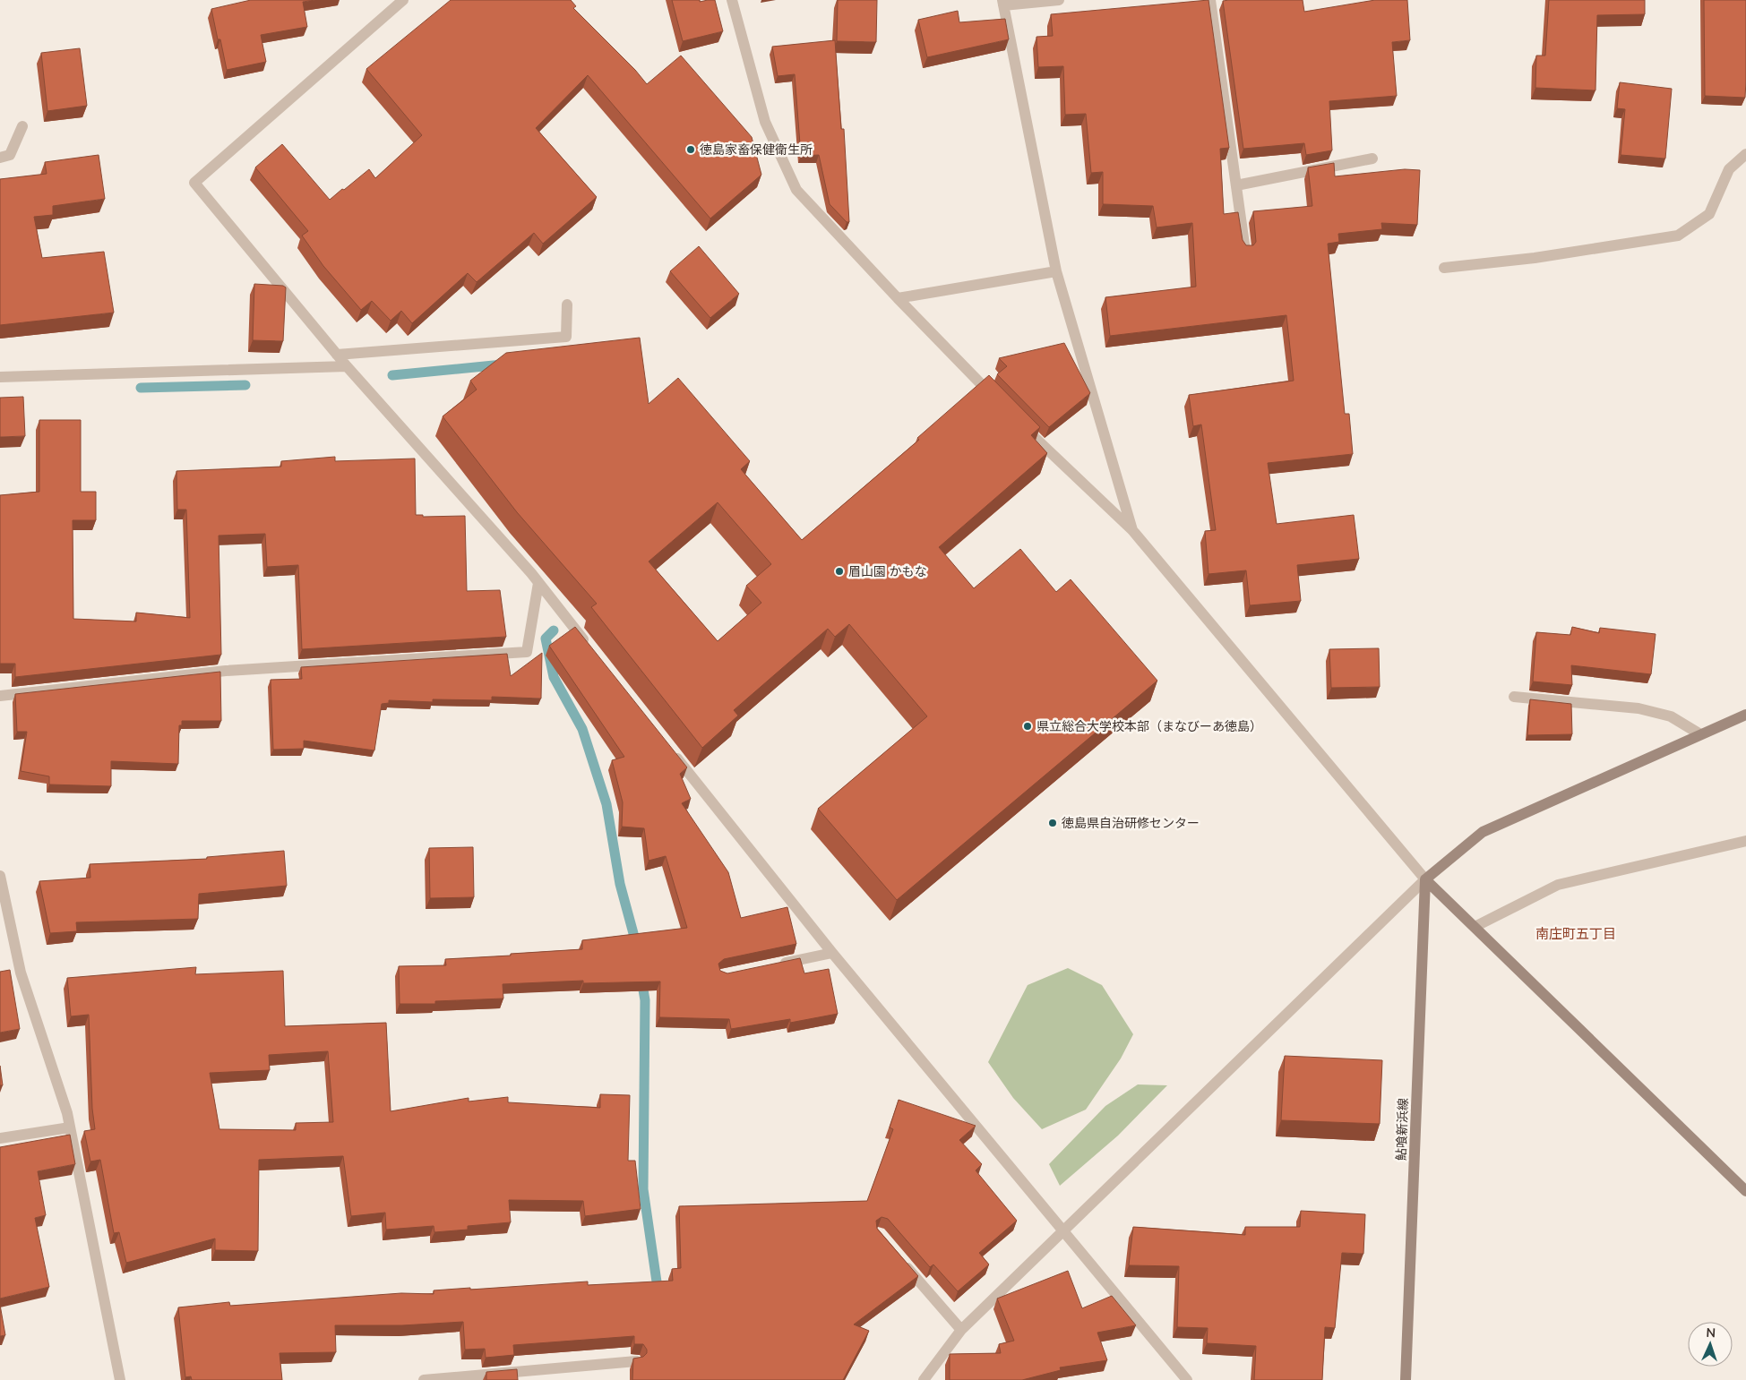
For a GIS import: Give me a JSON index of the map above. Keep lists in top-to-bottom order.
{
  "streets": {
    "street": ["鮎喰新浜線"]
  },
  "districts": ["南庄町五丁目"],
  "places": [
    "徳島家畜保健衛生所",
    "眉山園 かもな",
    "県立総合大学校本部（まなびーあ徳島）",
    "徳島県自治研修センター"
  ],
  "north": "top"
}
